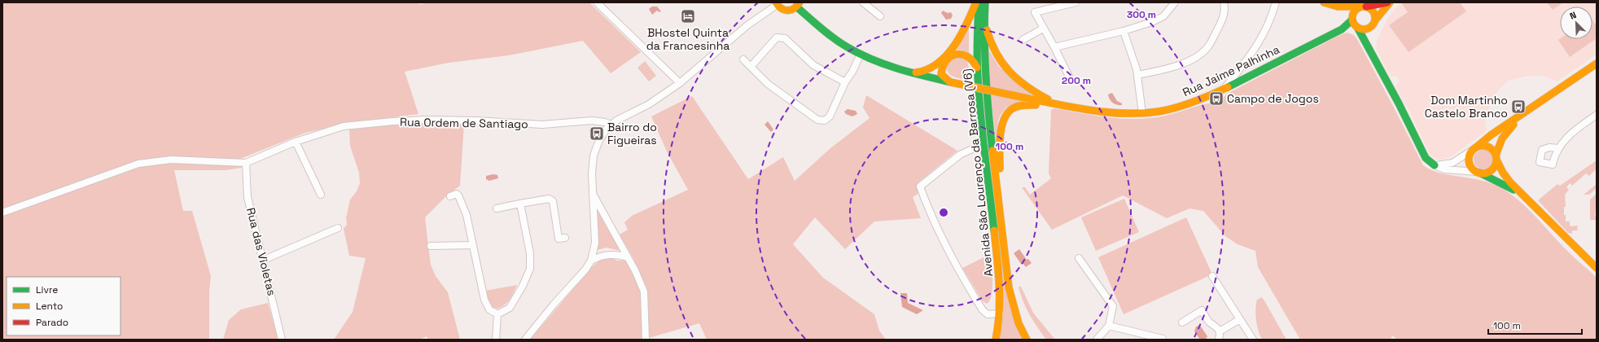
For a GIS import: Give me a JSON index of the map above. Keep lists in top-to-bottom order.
{
  "streets": {
    "street": [
      "Rua Jaime Palhinha",
      "Rua Ordem de Santiago",
      "Avenida São Lourenço da Barrosa (V6)",
      "Rua das Violetas"
    ]
  },
  "crossings": [
    ["Rua Ordem de Santiago", "Rua das Violetas"]
  ],
  "places": {
    "hotel": ["BHostel Quinta da Francesinha"],
    "bus stop": ["Campo de Jogos", "Dom Martinho Castelo Branco", "Bairro do Figueiras"]
  },
  "legend": ["Livre", "Lento", "Parado"],
  "scale_bar": "100 m",
  "north": "top left",
  "rings": ["300 m", "200 m", "100 m"]
}
